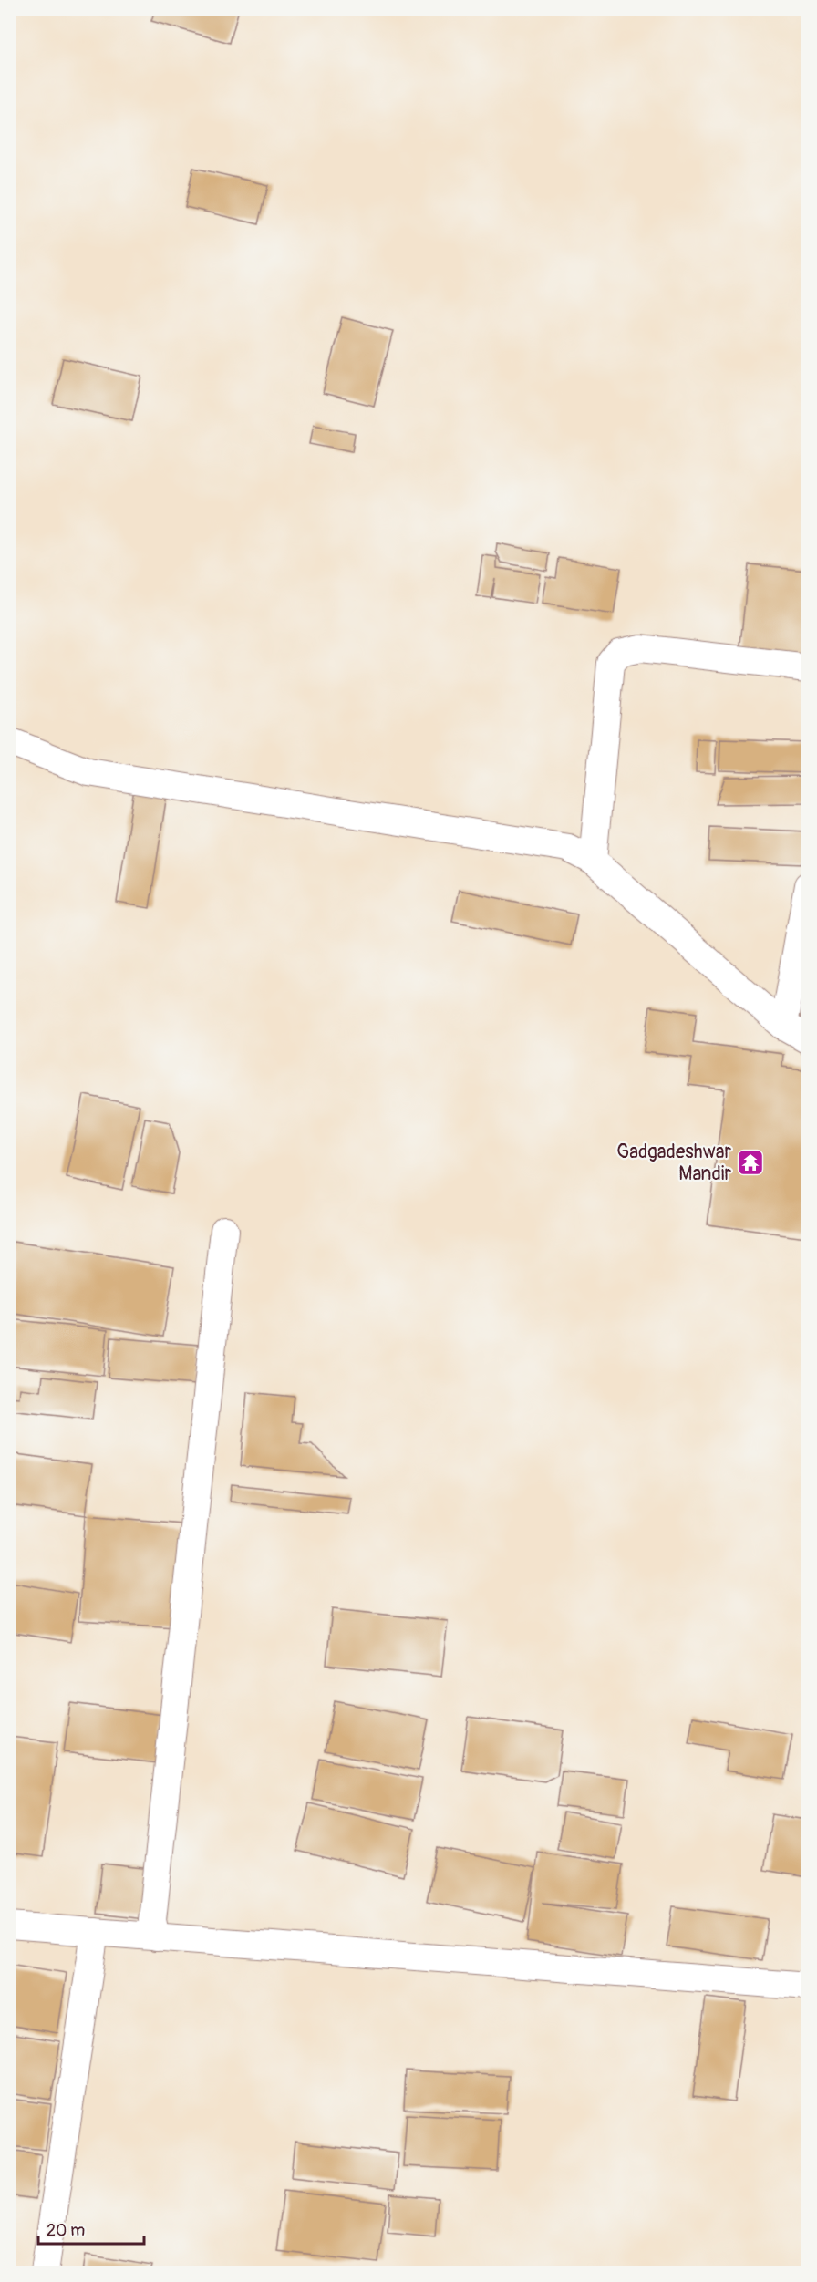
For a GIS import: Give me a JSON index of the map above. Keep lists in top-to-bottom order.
{
  "places": {
    "temple": ["Gadgadeshwar Mandir"]
  },
  "scale_bar": "20 m"
}
